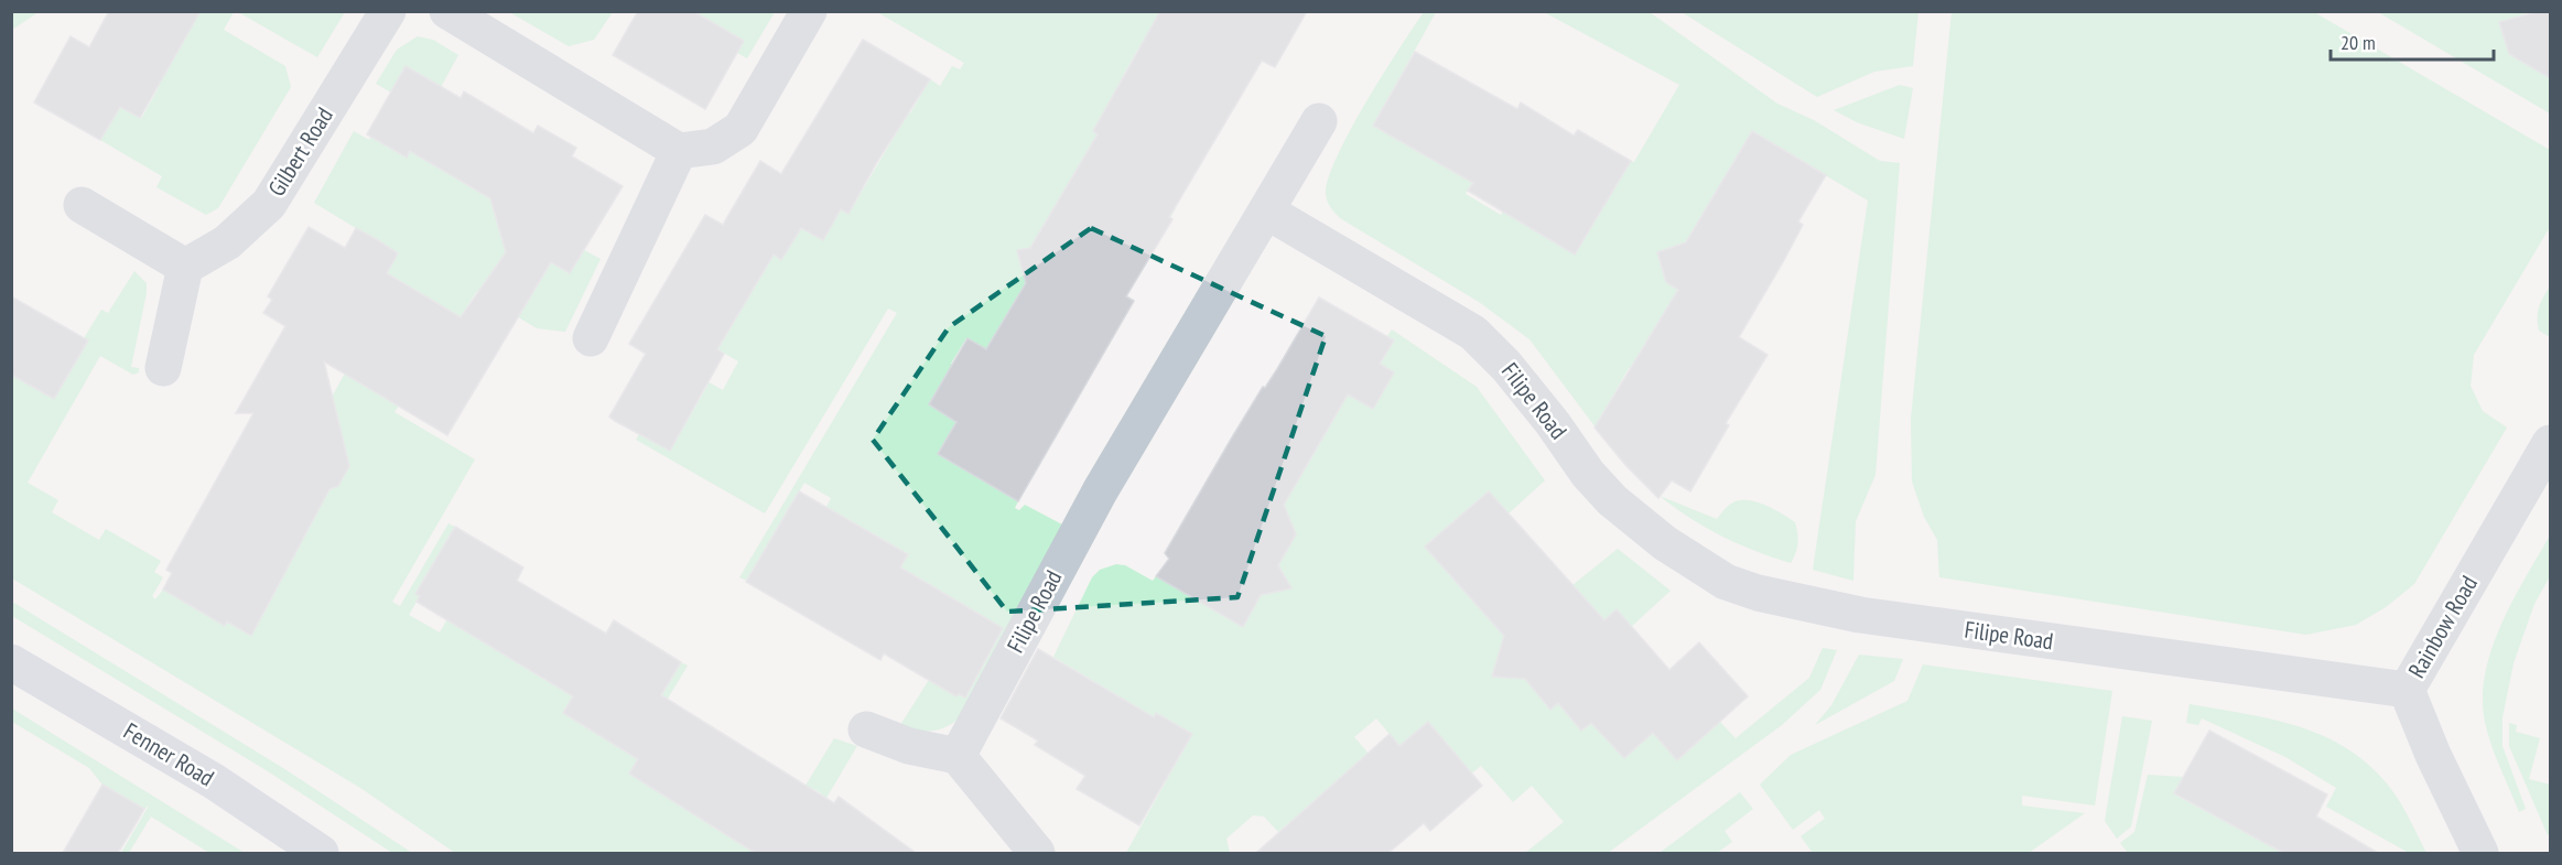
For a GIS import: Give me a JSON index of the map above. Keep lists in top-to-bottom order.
{
  "streets": {
    "main road": ["Fenner Road"],
    "street": ["Gilbert Road", "Filipe Road", "Rainbow Road"]
  },
  "crossings": [
    ["Filipe Road", "Rainbow Road"]
  ],
  "scale_bar": "20 m"
}
